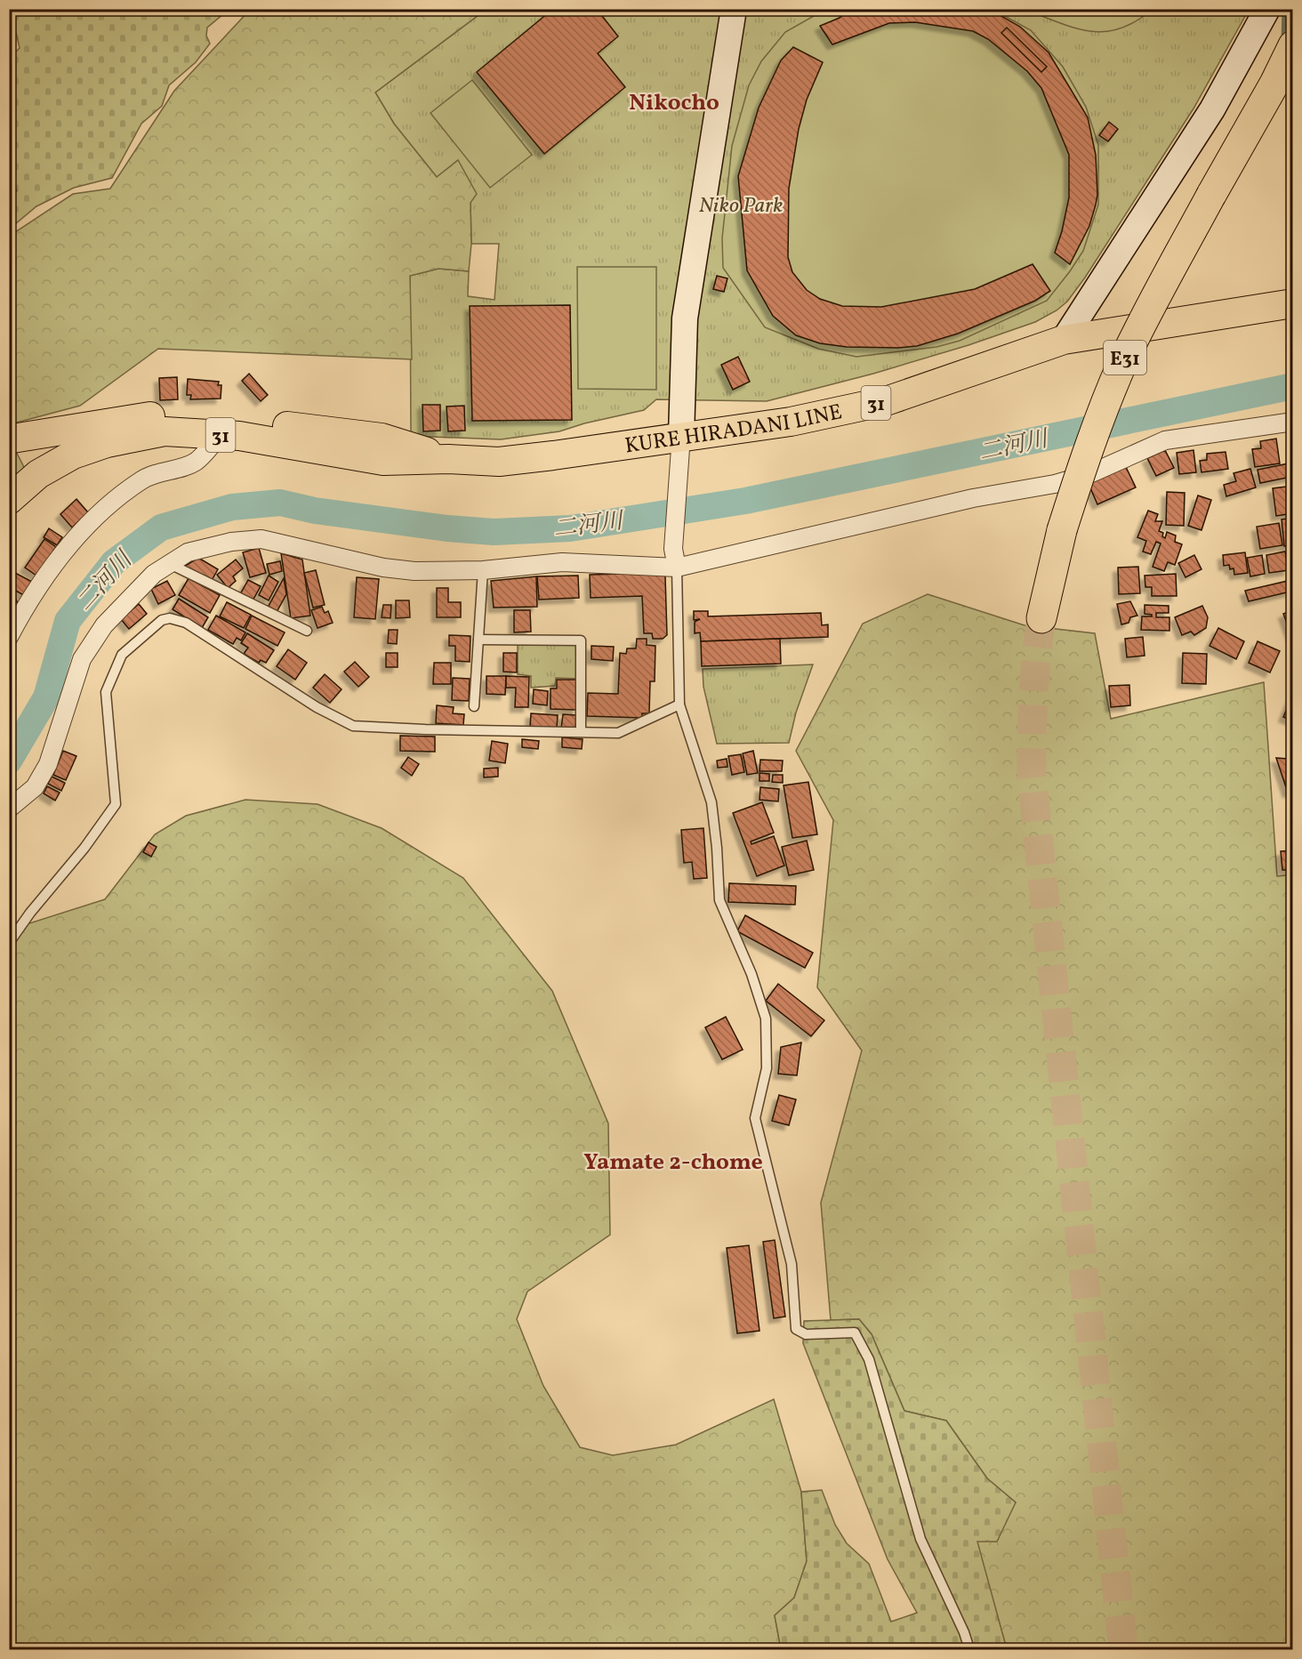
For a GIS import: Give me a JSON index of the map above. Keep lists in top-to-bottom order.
{
  "streets": {
    "highway": ["E31"],
    "main road": ["31", "KURE HIRADANI LINE"]
  },
  "districts": ["Nikocho", "Yamate 2-chome"],
  "water": ["二河川"],
  "parks": ["Niko Park"]
}
